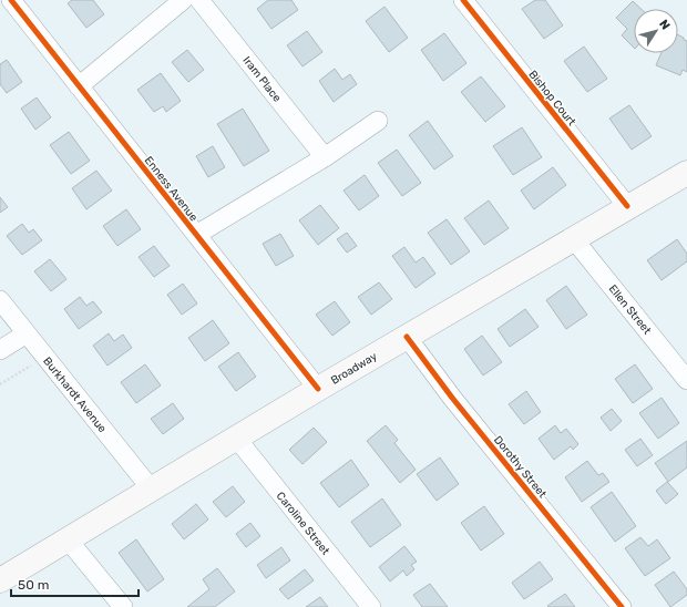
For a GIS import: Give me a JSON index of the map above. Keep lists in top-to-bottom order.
{
  "streets": {
    "main road": ["Broadway"],
    "street": [
      "Iram Place",
      "Bishop Court",
      "Enness Avenue",
      "Ellen Street",
      "Burkhardt Avenue",
      "Dorothy Street",
      "Caroline Street"
    ]
  },
  "crossings": [
    ["Bishop Court", "Broadway"],
    ["Enness Avenue", "Broadway"],
    ["Ellen Street", "Broadway"],
    ["Broadway", "Burkhardt Avenue"],
    ["Broadway", "Dorothy Street"],
    ["Broadway", "Caroline Street"]
  ],
  "scale_bar": "50 m",
  "north": "top right"
}
